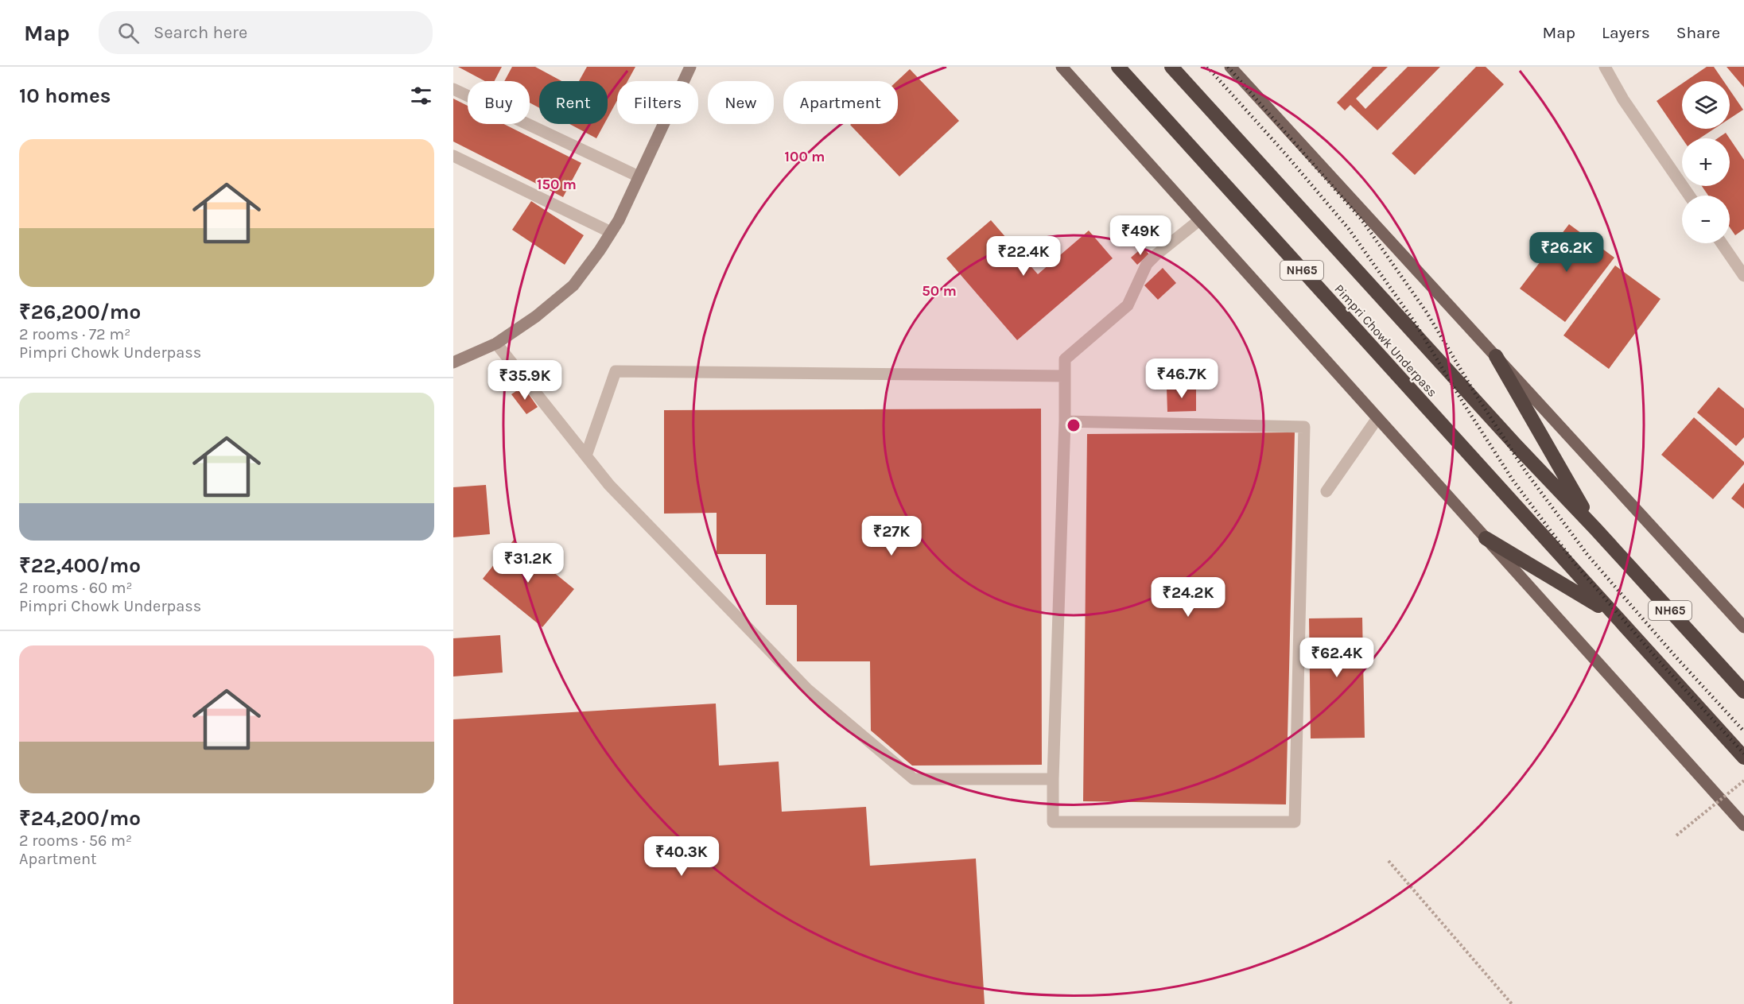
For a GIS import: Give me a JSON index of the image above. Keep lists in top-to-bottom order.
{
  "streets": {
    "highway": ["NH65", "Pimpri Chowk Underpass"]
  },
  "crossings": [
    ["NH65", "Pimpri Chowk Underpass"]
  ],
  "page": {
    "header": "Map",
    "search": "Search here",
    "nav": ["Map", "Layers", "Share"],
    "heading": "10 homes",
    "map_buttons": ["+", "−"],
    "chip": [
      "Buy",
      "Rent",
      "Filters",
      "New",
      "Apartment"
    ],
    "list": [
      {
        "name": "₹26,200/mo",
        "note": "2 rooms · 72 m² · Pimpri Chowk Underpass"
      },
      {
        "name": "₹22,400/mo",
        "note": "2 rooms · 60 m² · Pimpri Chowk Underpass"
      },
      {
        "name": "₹24,200/mo",
        "note": "2 rooms · 56 m² · Apartment"
      }
    ],
    "price": [
      "₹49K",
      "₹26.2K",
      "₹22.4K",
      "₹46.7K",
      "₹35.9K",
      "₹27K",
      "₹31.2K",
      "₹24.2K",
      "₹62.4K",
      "₹40.3K"
    ]
  },
  "rings": ["100 m", "150 m", "50 m"]
}
